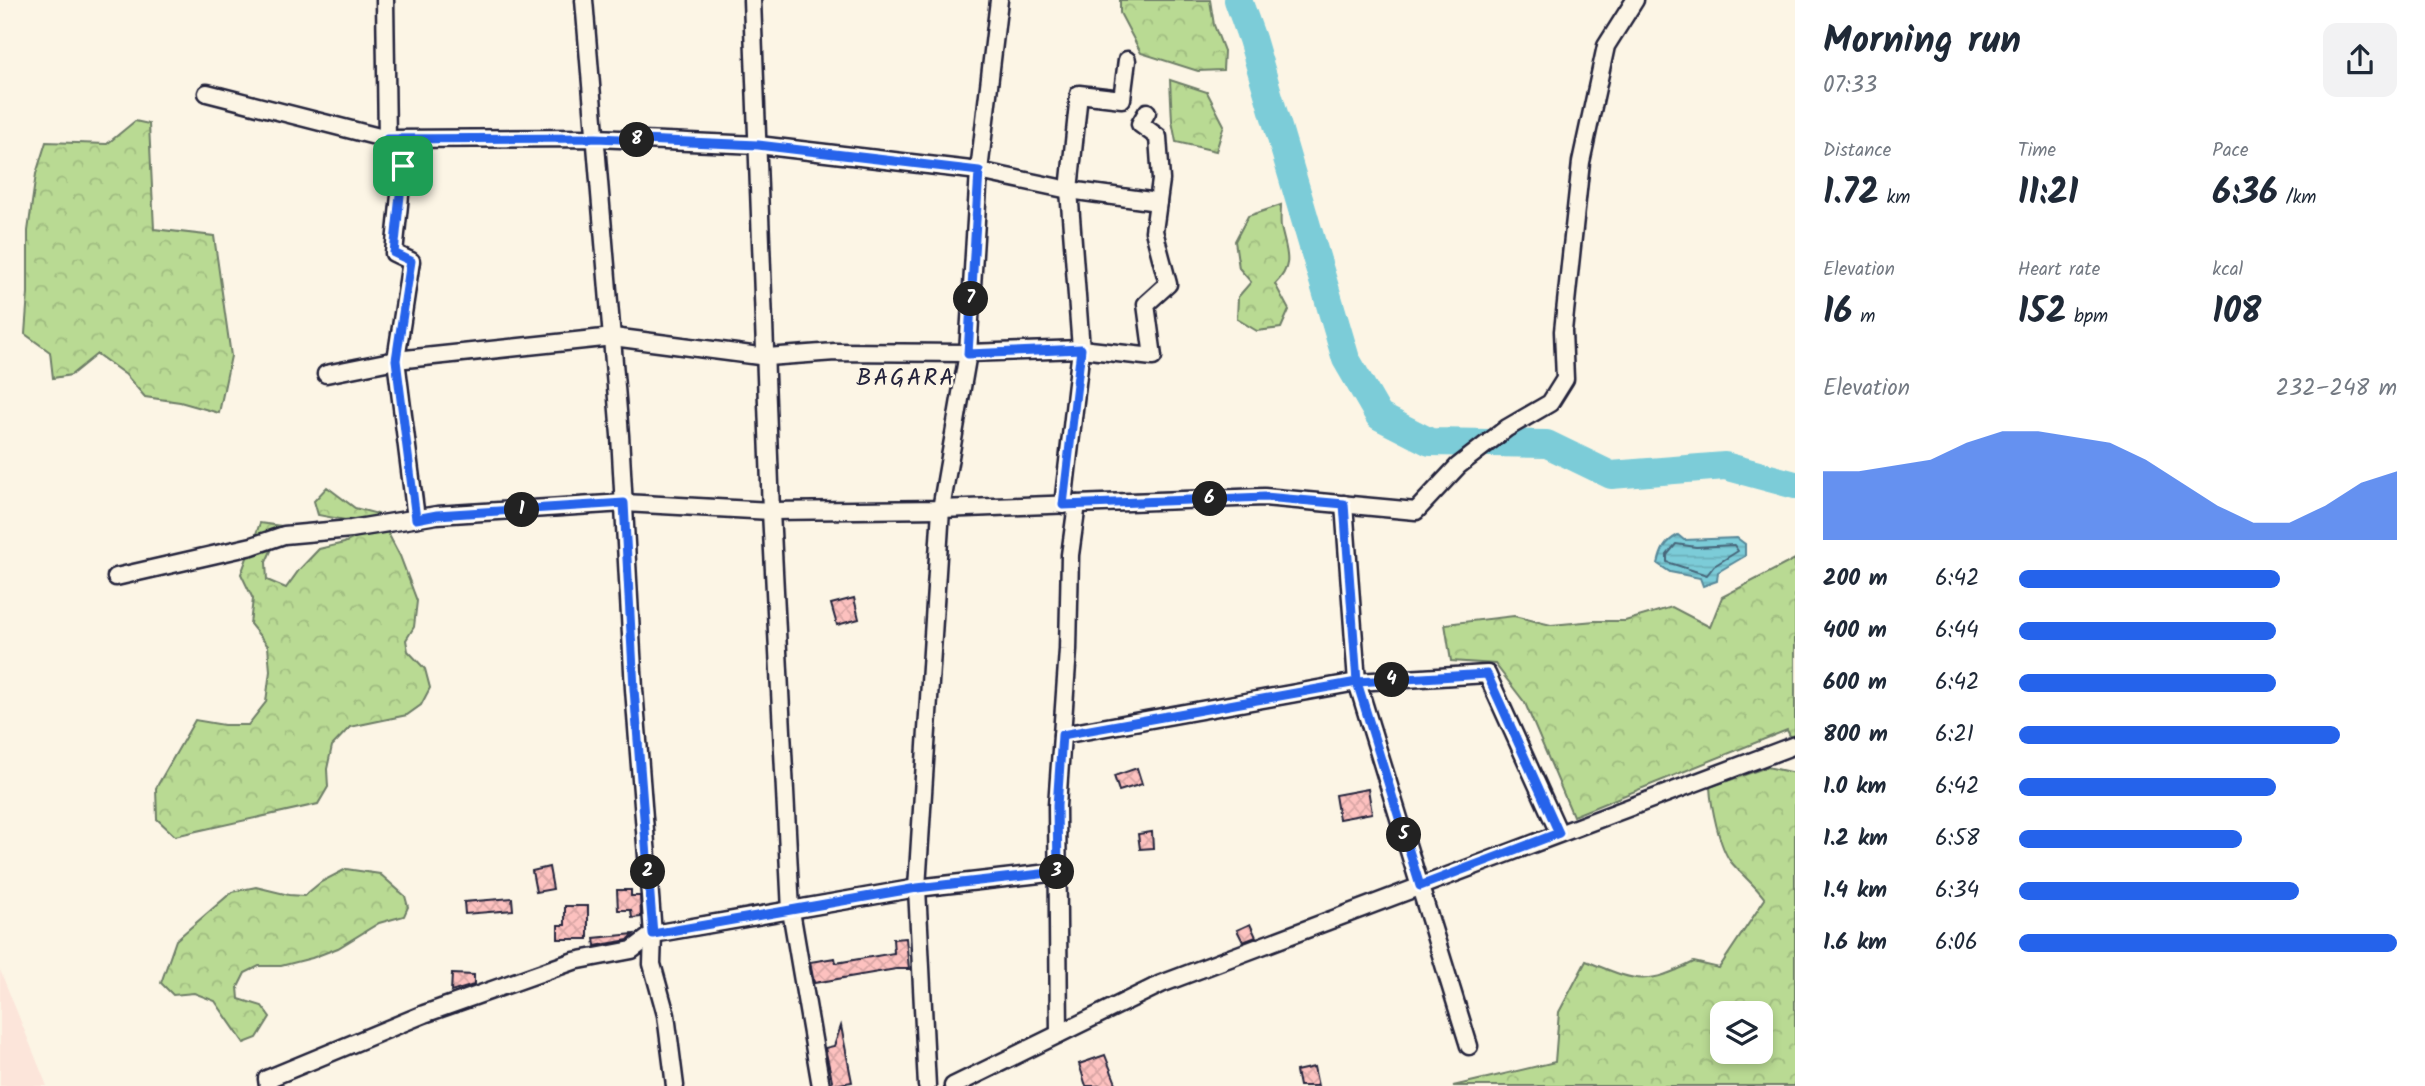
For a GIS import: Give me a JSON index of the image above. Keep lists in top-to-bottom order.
{
  "districts": ["BAGARA"],
  "page": {
    "heading": ["Morning run", "07:33"],
    "stats": [
      ["Distance", "1.72 km"],
      ["Time", "11:21"],
      ["Pace", "6:36 /km"],
      ["Elevation", "16 m"],
      ["Heart rate", "152 bpm"],
      ["kcal", "108"]
    ],
    "pins": [
      "8",
      "7",
      "6",
      "1",
      "4",
      "5",
      "2",
      "3"
    ],
    "chart": ["Elevation", "232–248 m"],
    "list": [
      {
        "name": "200 m",
        "note": "6:42"
      },
      {
        "name": "400 m",
        "note": "6:44"
      },
      {
        "name": "600 m",
        "note": "6:42"
      },
      {
        "name": "800 m",
        "note": "6:21"
      },
      {
        "name": "1.0 km",
        "note": "6:42"
      },
      {
        "name": "1.2 km",
        "note": "6:58"
      },
      {
        "name": "1.4 km",
        "note": "6:34"
      },
      {
        "name": "1.6 km",
        "note": "6:06"
      }
    ]
  }
}
